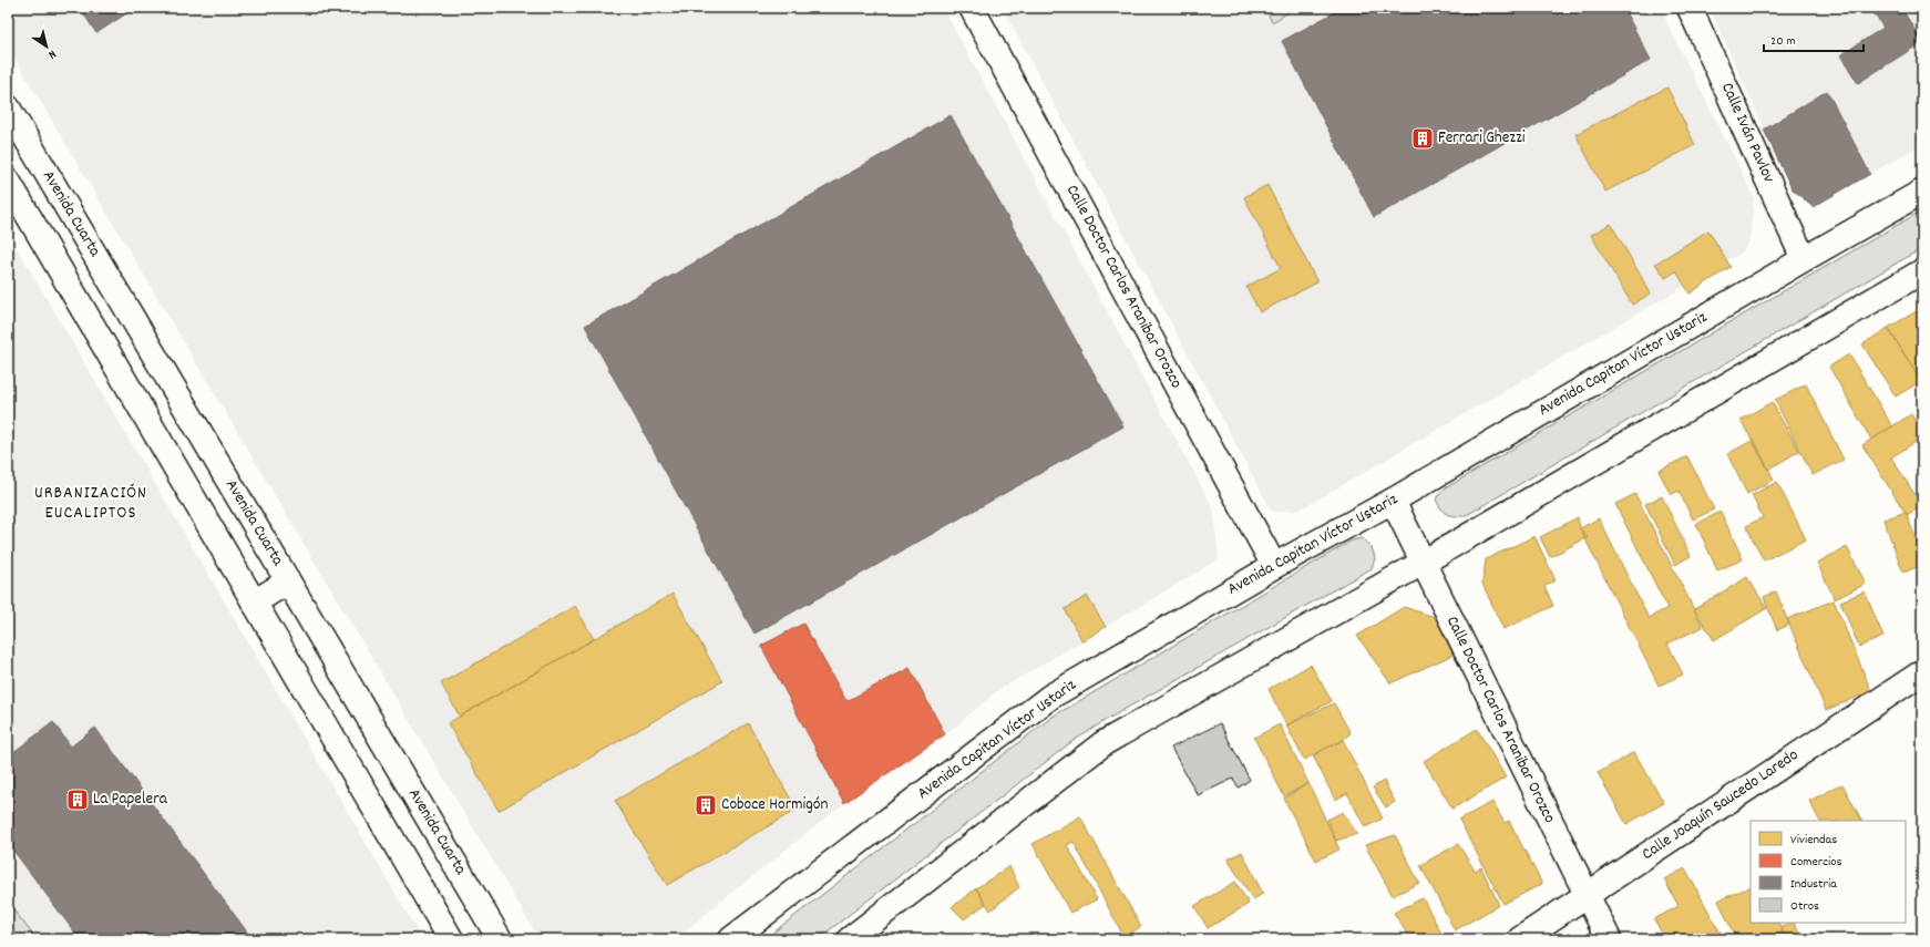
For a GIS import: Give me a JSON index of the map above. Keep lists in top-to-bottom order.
{
  "streets": {
    "street": [
      "Calle Iván Pavlov",
      "Avenida Cuarta",
      "Calle Doctor Carlos Aranibar Orozco",
      "Avenida Capitan Víctor Ustariz",
      "Calle Joaquín Saucedo Laredo"
    ]
  },
  "crossings": [
    ["Calle Iván Pavlov", "Avenida Capitan Víctor Ustariz"],
    ["Calle Doctor Carlos Aranibar Orozco", "Avenida Capitan Víctor Ustariz"],
    ["Calle Doctor Carlos Aranibar Orozco", "Calle Joaquín Saucedo Laredo"]
  ],
  "districts": ["URBANIZACIÓN EUCALIPTOS"],
  "places": {
    "building": ["Ferrari Ghezzi", "La Papelera", "Coboce Hormigón"]
  },
  "legend": [
    "Viviendas",
    "Comercios",
    "Industria",
    "Otros"
  ],
  "scale_bar": "20 m",
  "north": "bottom right"
}
